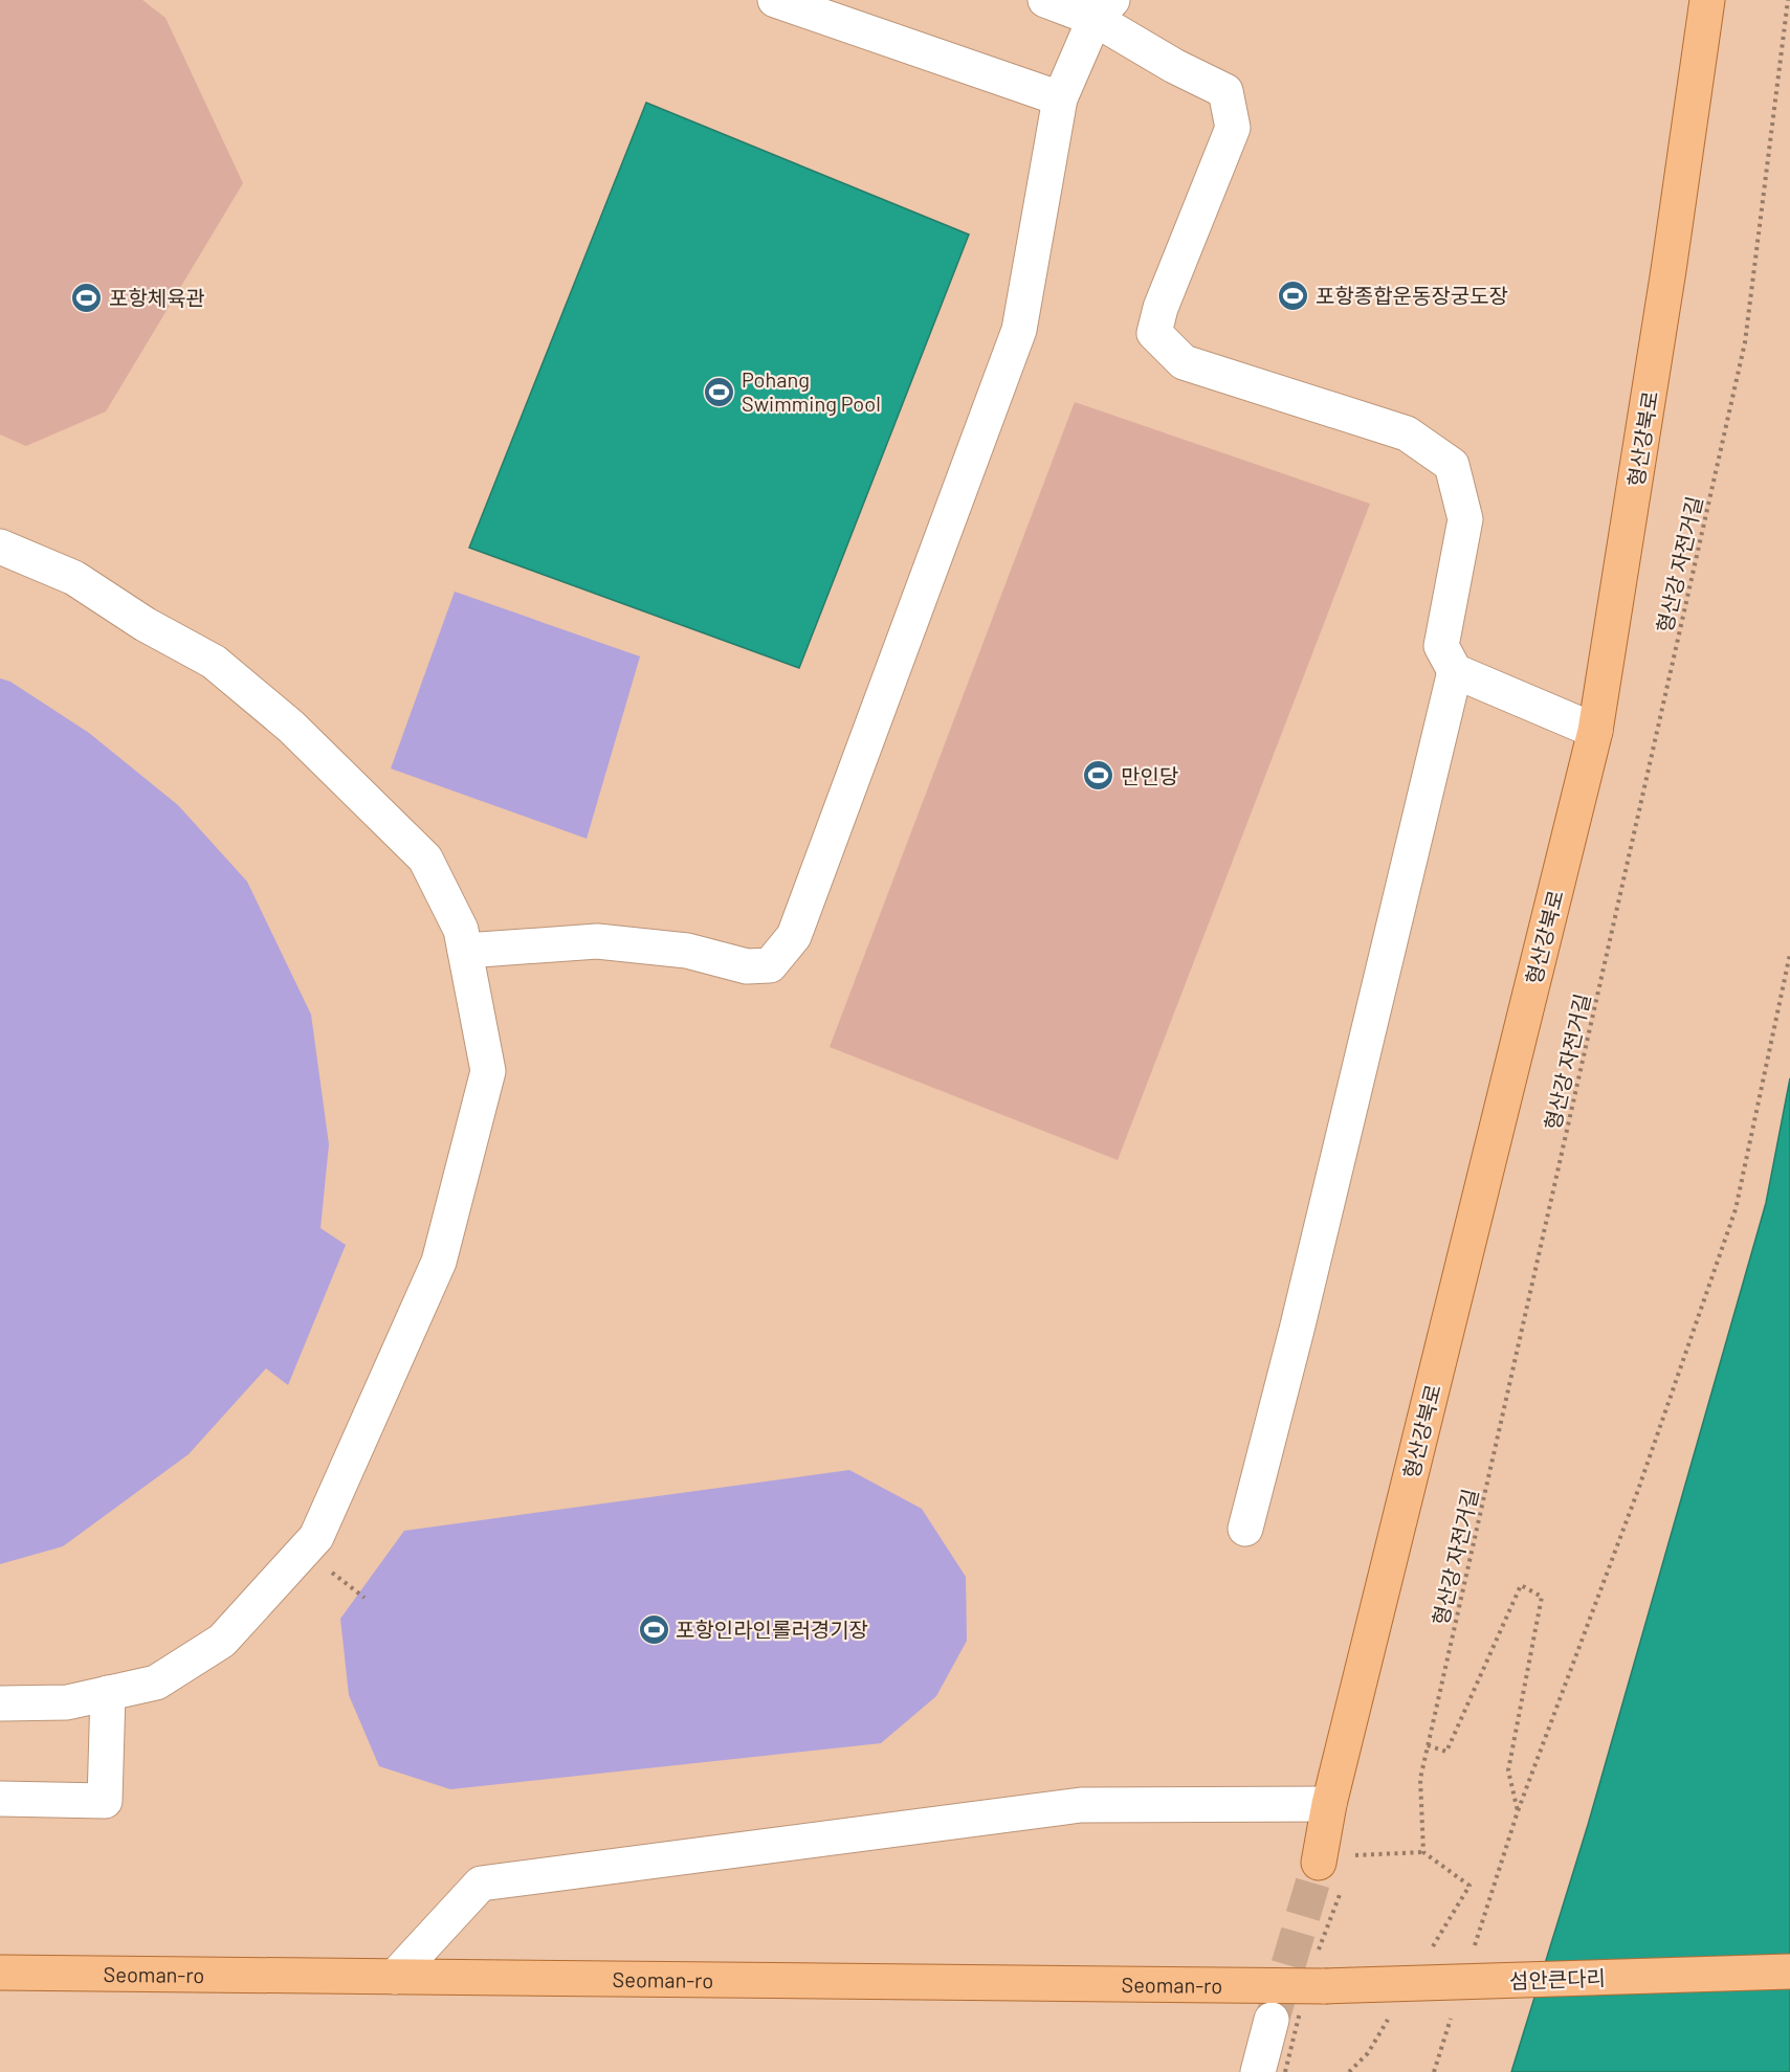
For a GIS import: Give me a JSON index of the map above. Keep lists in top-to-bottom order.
{
  "streets": {
    "main road": ["형산강북로", "Seoman-ro", "섬안큰다리"],
    "path": ["형산강 자전거길"]
  },
  "crossings": [
    ["Seoman-ro", "섬안큰다리"]
  ],
  "places": {
    "sports": [
      "포항종합운동장궁도장",
      "포항체육관",
      "Pohang Swimming Pool",
      "만인당",
      "포항인라인롤러경기장"
    ]
  }
}
